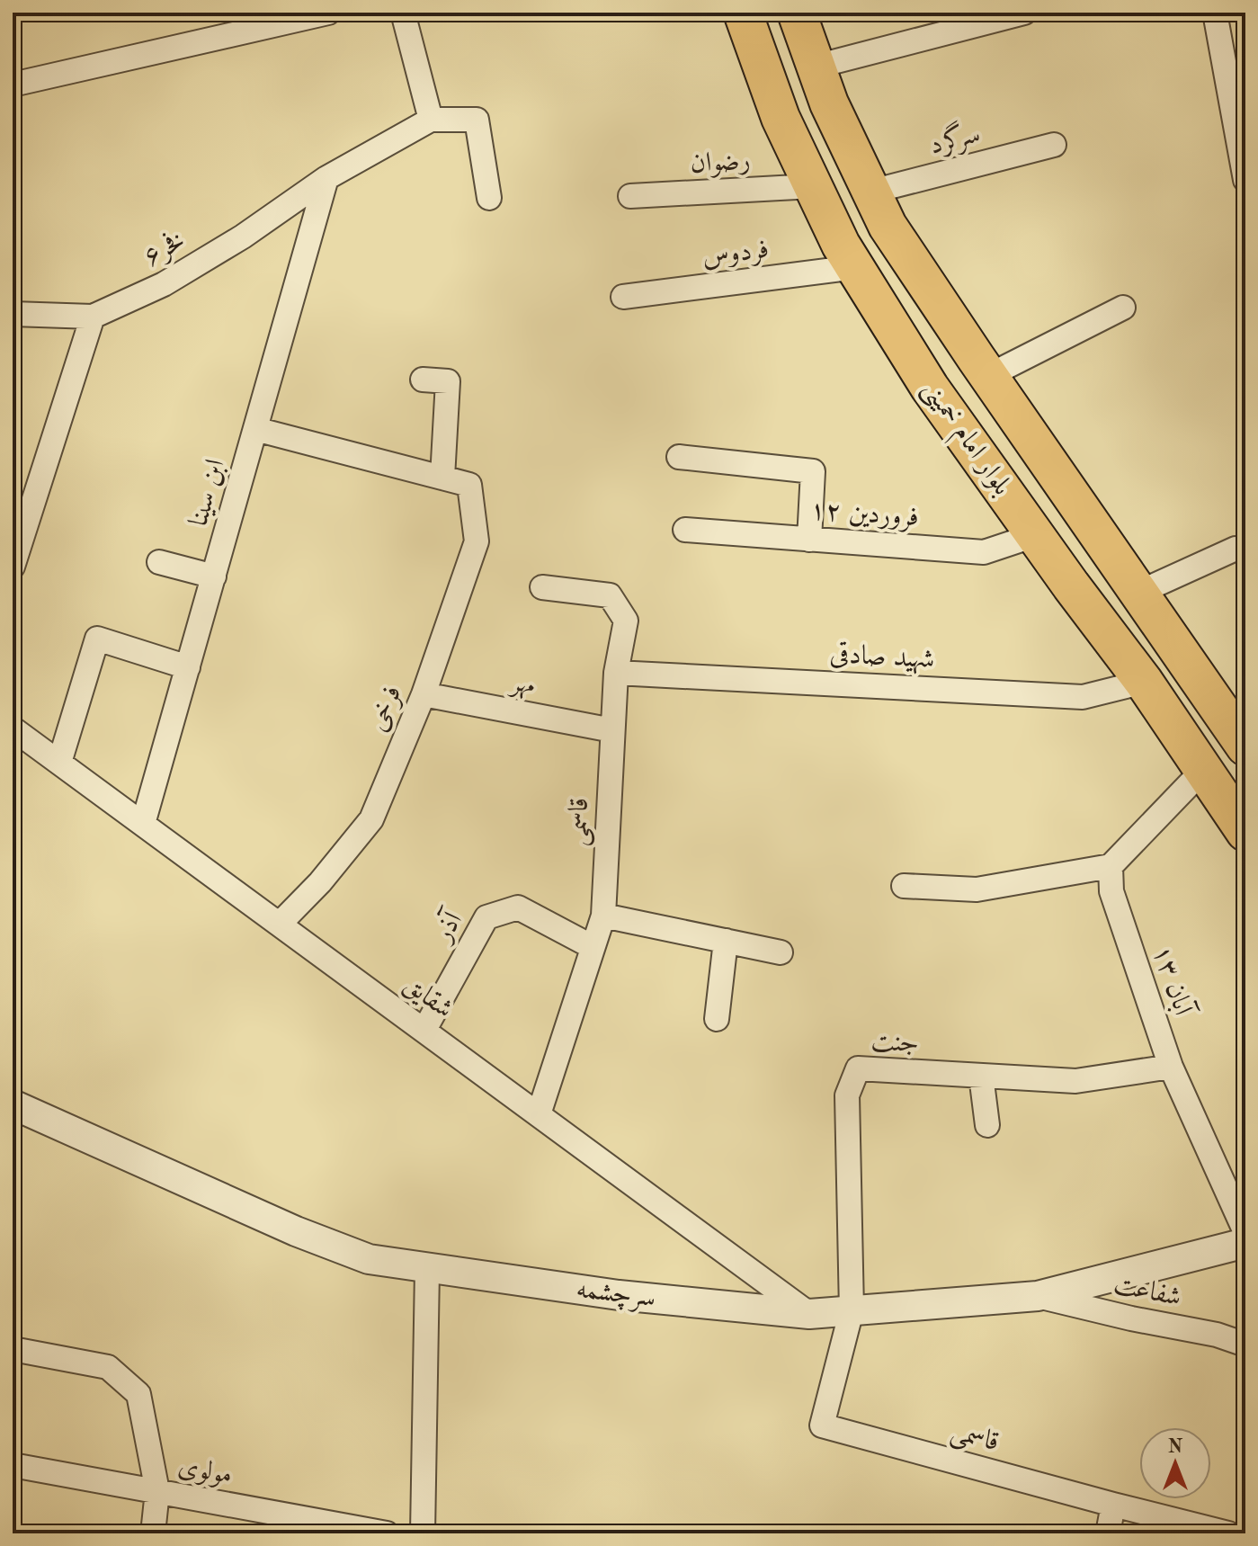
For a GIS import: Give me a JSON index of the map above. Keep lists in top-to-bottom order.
{
  "streets": {
    "main road": ["بلوار امام خمینی"],
    "street": [
      "سرگرد",
      "رضوان",
      "فخر۶",
      "فردوس",
      "ابن سینا",
      "۱۲ فروردین",
      "شهید صادقی",
      "مهر",
      "فرخی",
      "قاسمی",
      "آذر",
      "۱۳ آبان",
      "شقایق",
      "جنت",
      "شفاعت",
      "سرچشمه",
      "مولوی"
    ]
  },
  "crossings": [
    ["سرگرد", "بلوار امام خمینی"],
    ["رضوان", "بلوار امام خمینی"],
    ["فخر۶", "ابن سینا"],
    ["فردوس", "بلوار امام خمینی"],
    ["بلوار امام خمینی", "۱۲ فروردین"],
    ["بلوار امام خمینی", "شهید صادقی"],
    ["ابن سینا", "شقایق"],
    ["شهید صادقی", "قاسمی"],
    ["مهر", "فرخی"],
    ["مهر", "قاسمی"],
    ["فرخی", "شقایق"],
    ["قاسمی", "آذر"],
    ["قاسمی", "شقایق"],
    ["قاسمی", "جنت"],
    ["قاسمی", "سرچشمه"],
    ["آذر", "شقایق"],
    ["۱۳ آبان", "جنت"],
    ["شقایق", "سرچشمه"],
    ["جنت", "سرچشمه"],
    ["شفاعت", "سرچشمه"]
  ],
  "north": "top"
}
